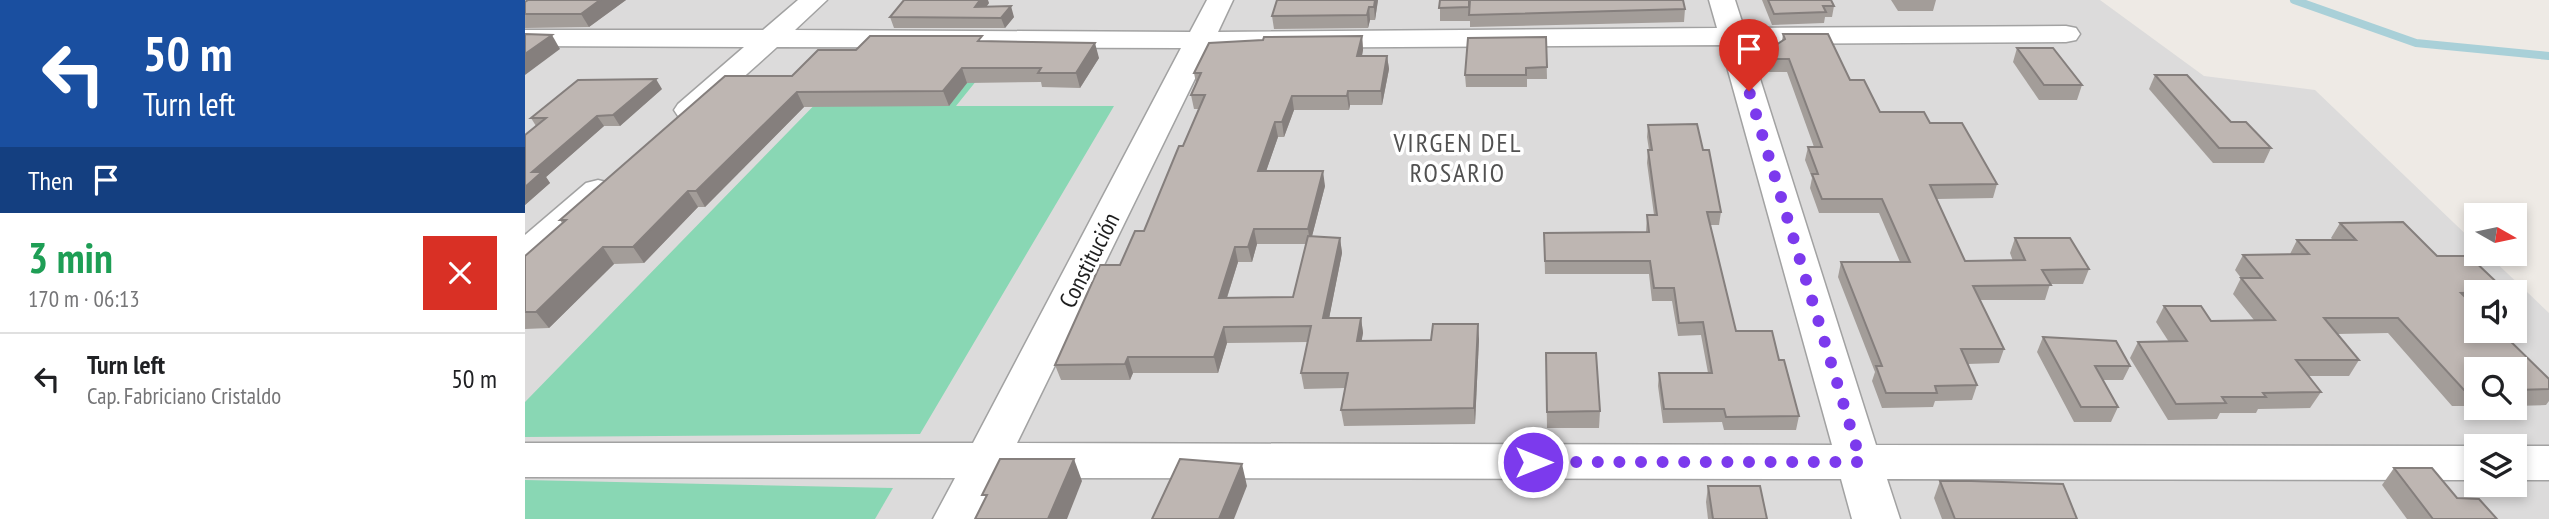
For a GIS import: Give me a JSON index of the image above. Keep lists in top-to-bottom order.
{
  "streets": {
    "street": ["Constitución"]
  },
  "districts": ["VIRGEN DEL ROSARIO"],
  "north": "right",
  "page": {
    "turn": ["50 m", "Turn left"],
    "then": "Then",
    "heading": ["3 min", "170 m · 06:13"],
    "list": [
      {
        "name": "Turn left",
        "note": "Cap. Fabriciano Cristaldo",
        "value": "50 m"
      }
    ]
  }
}
